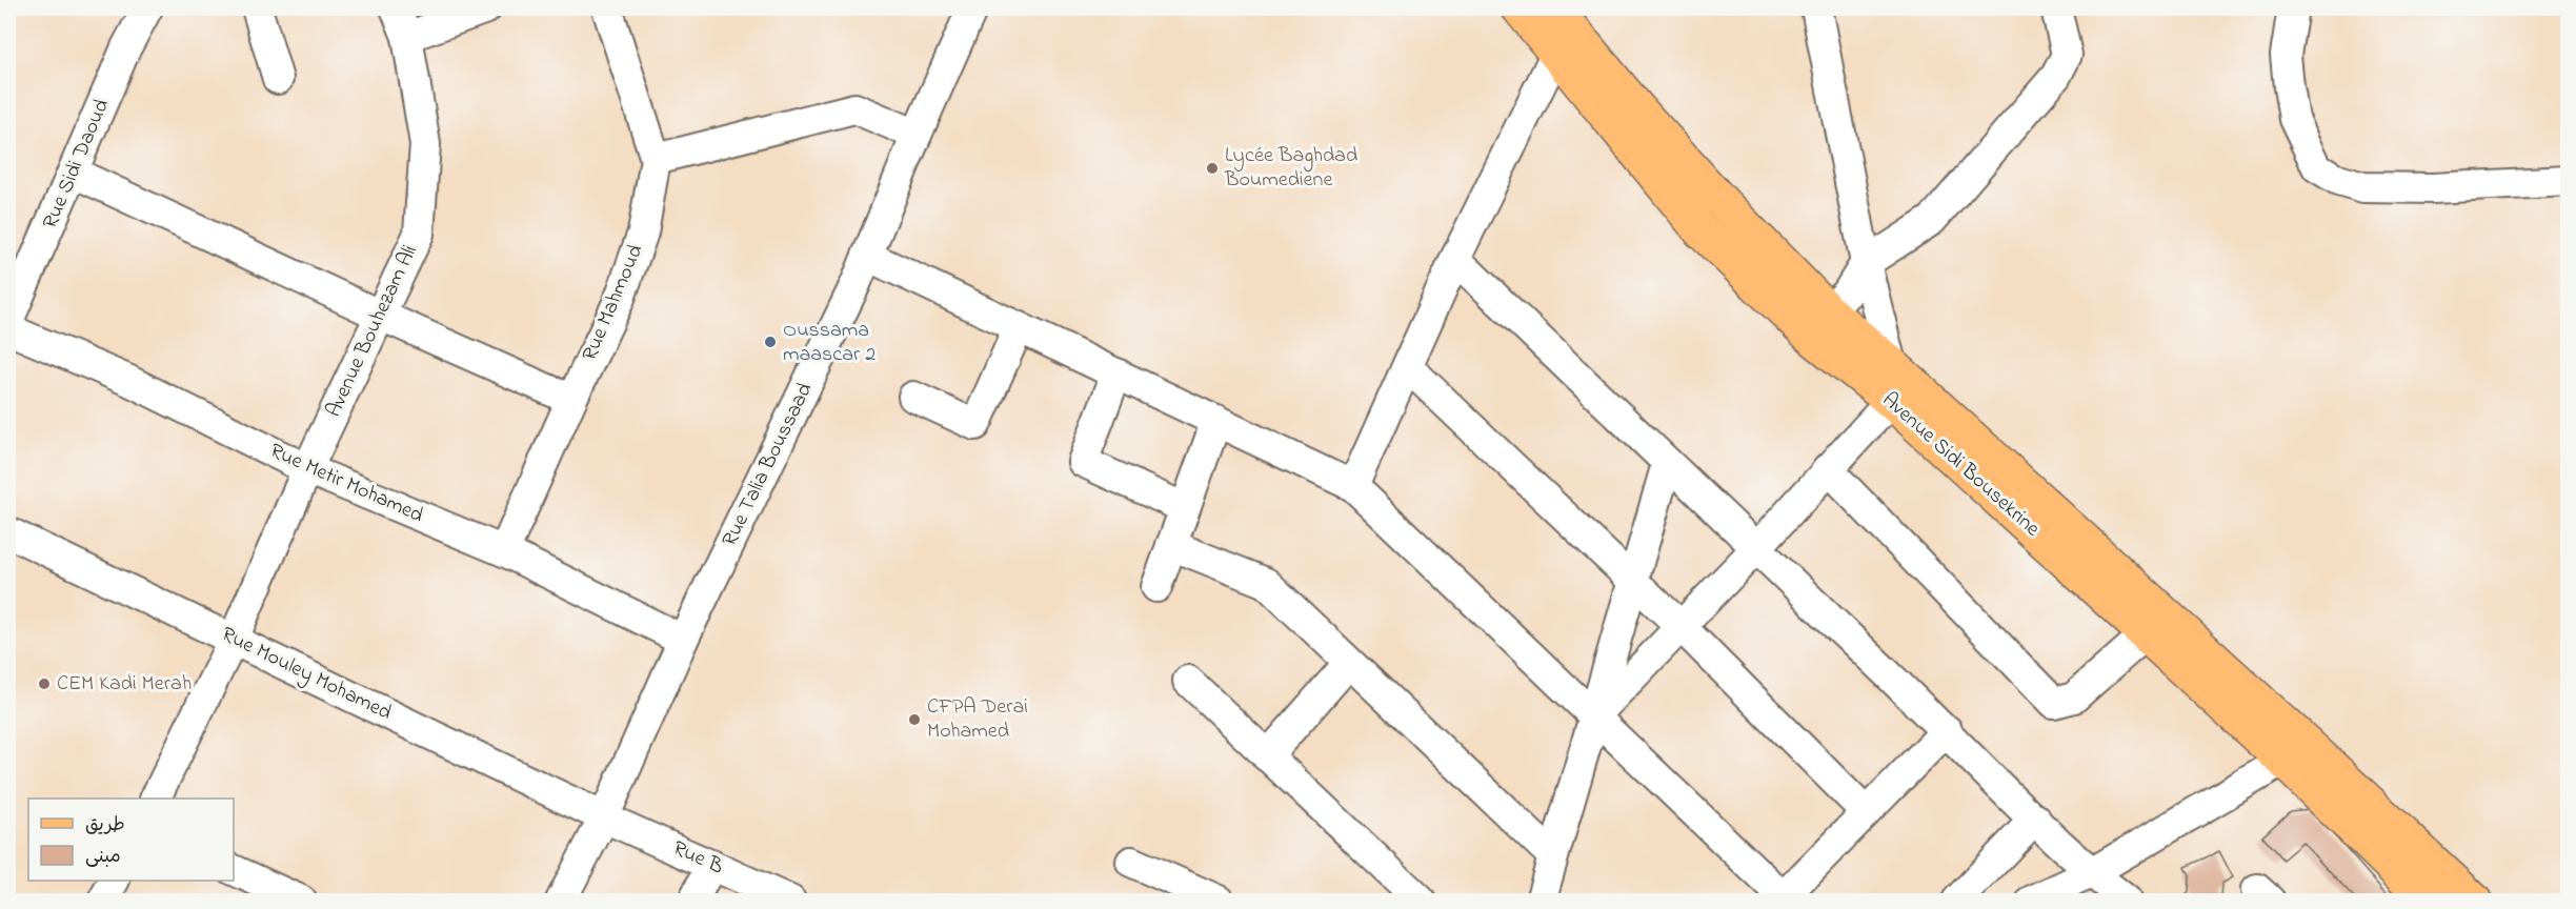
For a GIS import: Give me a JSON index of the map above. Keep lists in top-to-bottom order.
{
  "streets": {
    "main road": ["Avenue Sidi Bousekrine"],
    "street": [
      "Rue Sidi Daoud",
      "Rue Mahmoud",
      "Avenue Bouhezam Ali",
      "Rue Talia Boussaad",
      "Rue Metir Mohamed",
      "Rue Mouley Mohamed",
      "Rue B"
    ]
  },
  "crossings": [
    ["Rue Mahmoud", "Rue Metir Mohamed"],
    ["Avenue Bouhezam Ali", "Rue Metir Mohamed"],
    ["Avenue Bouhezam Ali", "Rue Mouley Mohamed"],
    ["Rue Talia Boussaad", "Rue Metir Mohamed"],
    ["Rue Talia Boussaad", "Rue Mouley Mohamed"],
    ["Rue Talia Boussaad", "Rue B"],
    ["Rue Mouley Mohamed", "Rue B"]
  ],
  "places": [
    "Lycée Baghdad Boumediene",
    "Oussama maascar 2",
    "CEM Kadi Merah",
    "CFPA Derai Mohamed"
  ],
  "legend": ["طريق", "مبنى"]
}
